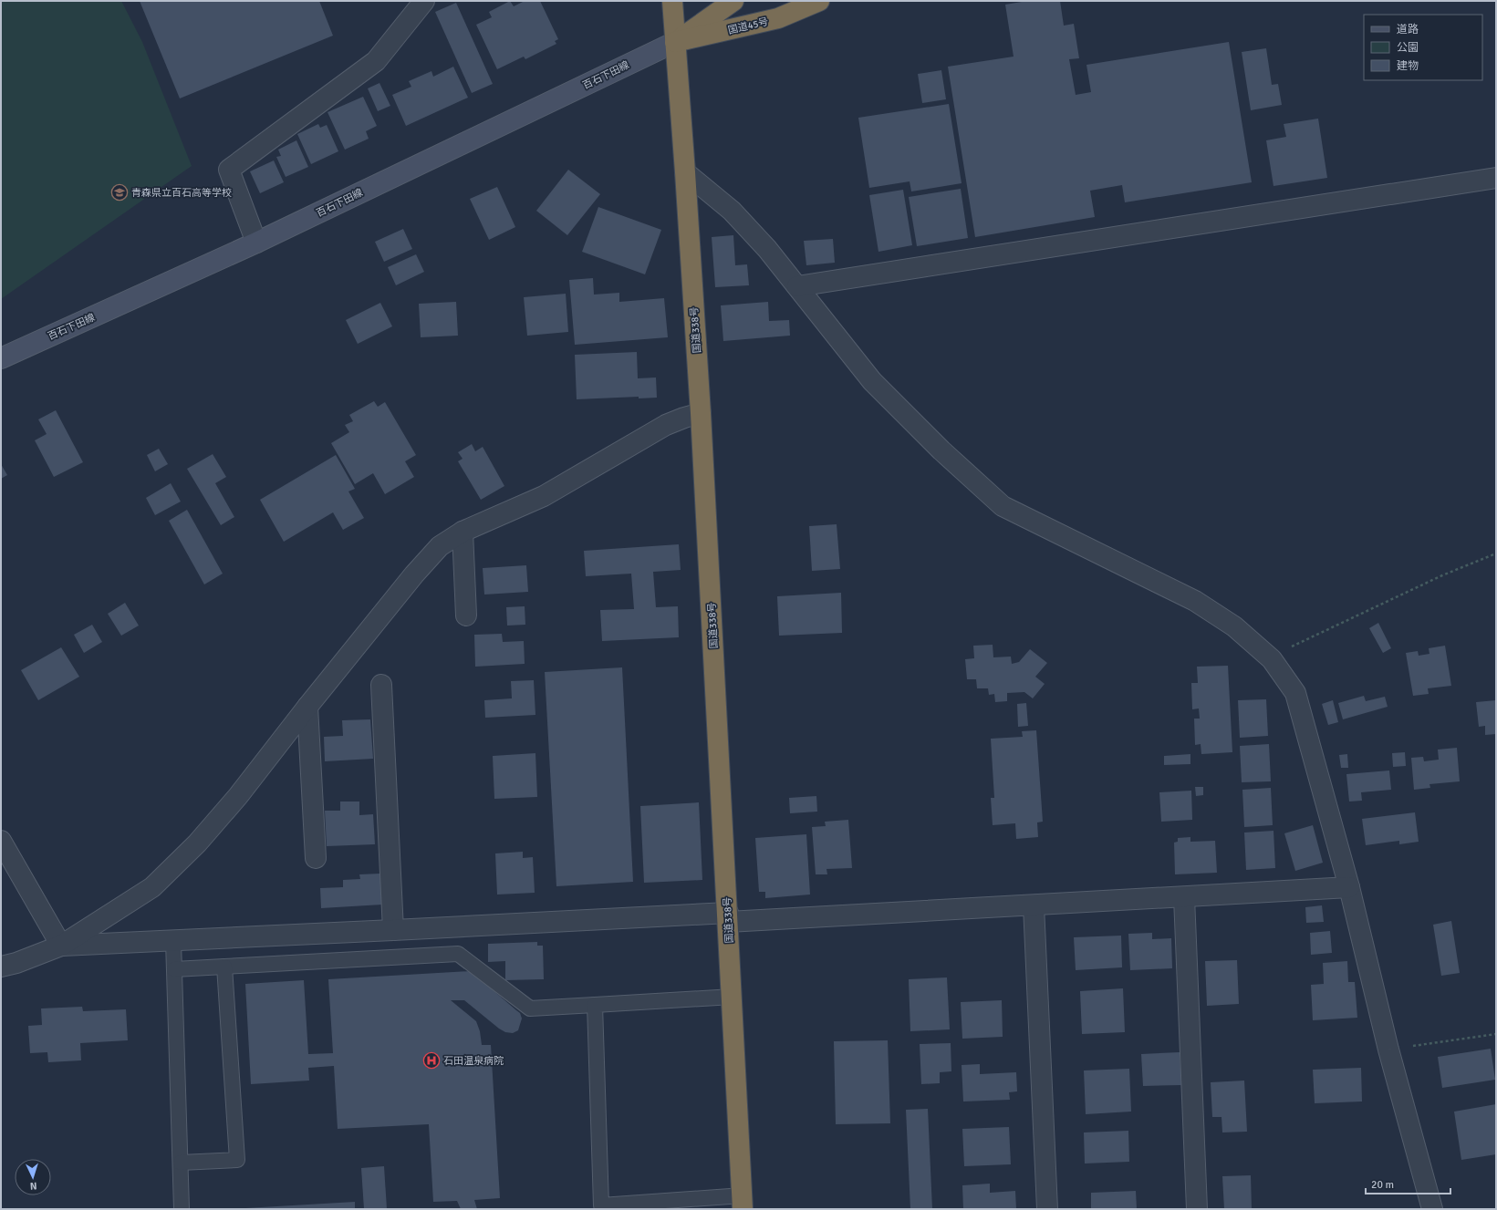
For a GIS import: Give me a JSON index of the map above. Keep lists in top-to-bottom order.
{
  "streets": {
    "highway": ["国道45号", "国道338号"],
    "main road": ["百石下田線"]
  },
  "crossings": [
    ["国道45号", "百石下田線"],
    ["国道45号", "国道338号"],
    ["百石下田線", "国道338号"]
  ],
  "places": {
    "school or university": ["青森県立百石高等学校"],
    "hospital": ["石田温泉病院"]
  },
  "legend": ["道路", "公園", "建物"],
  "scale_bar": "20 m",
  "north": "bottom"
}
